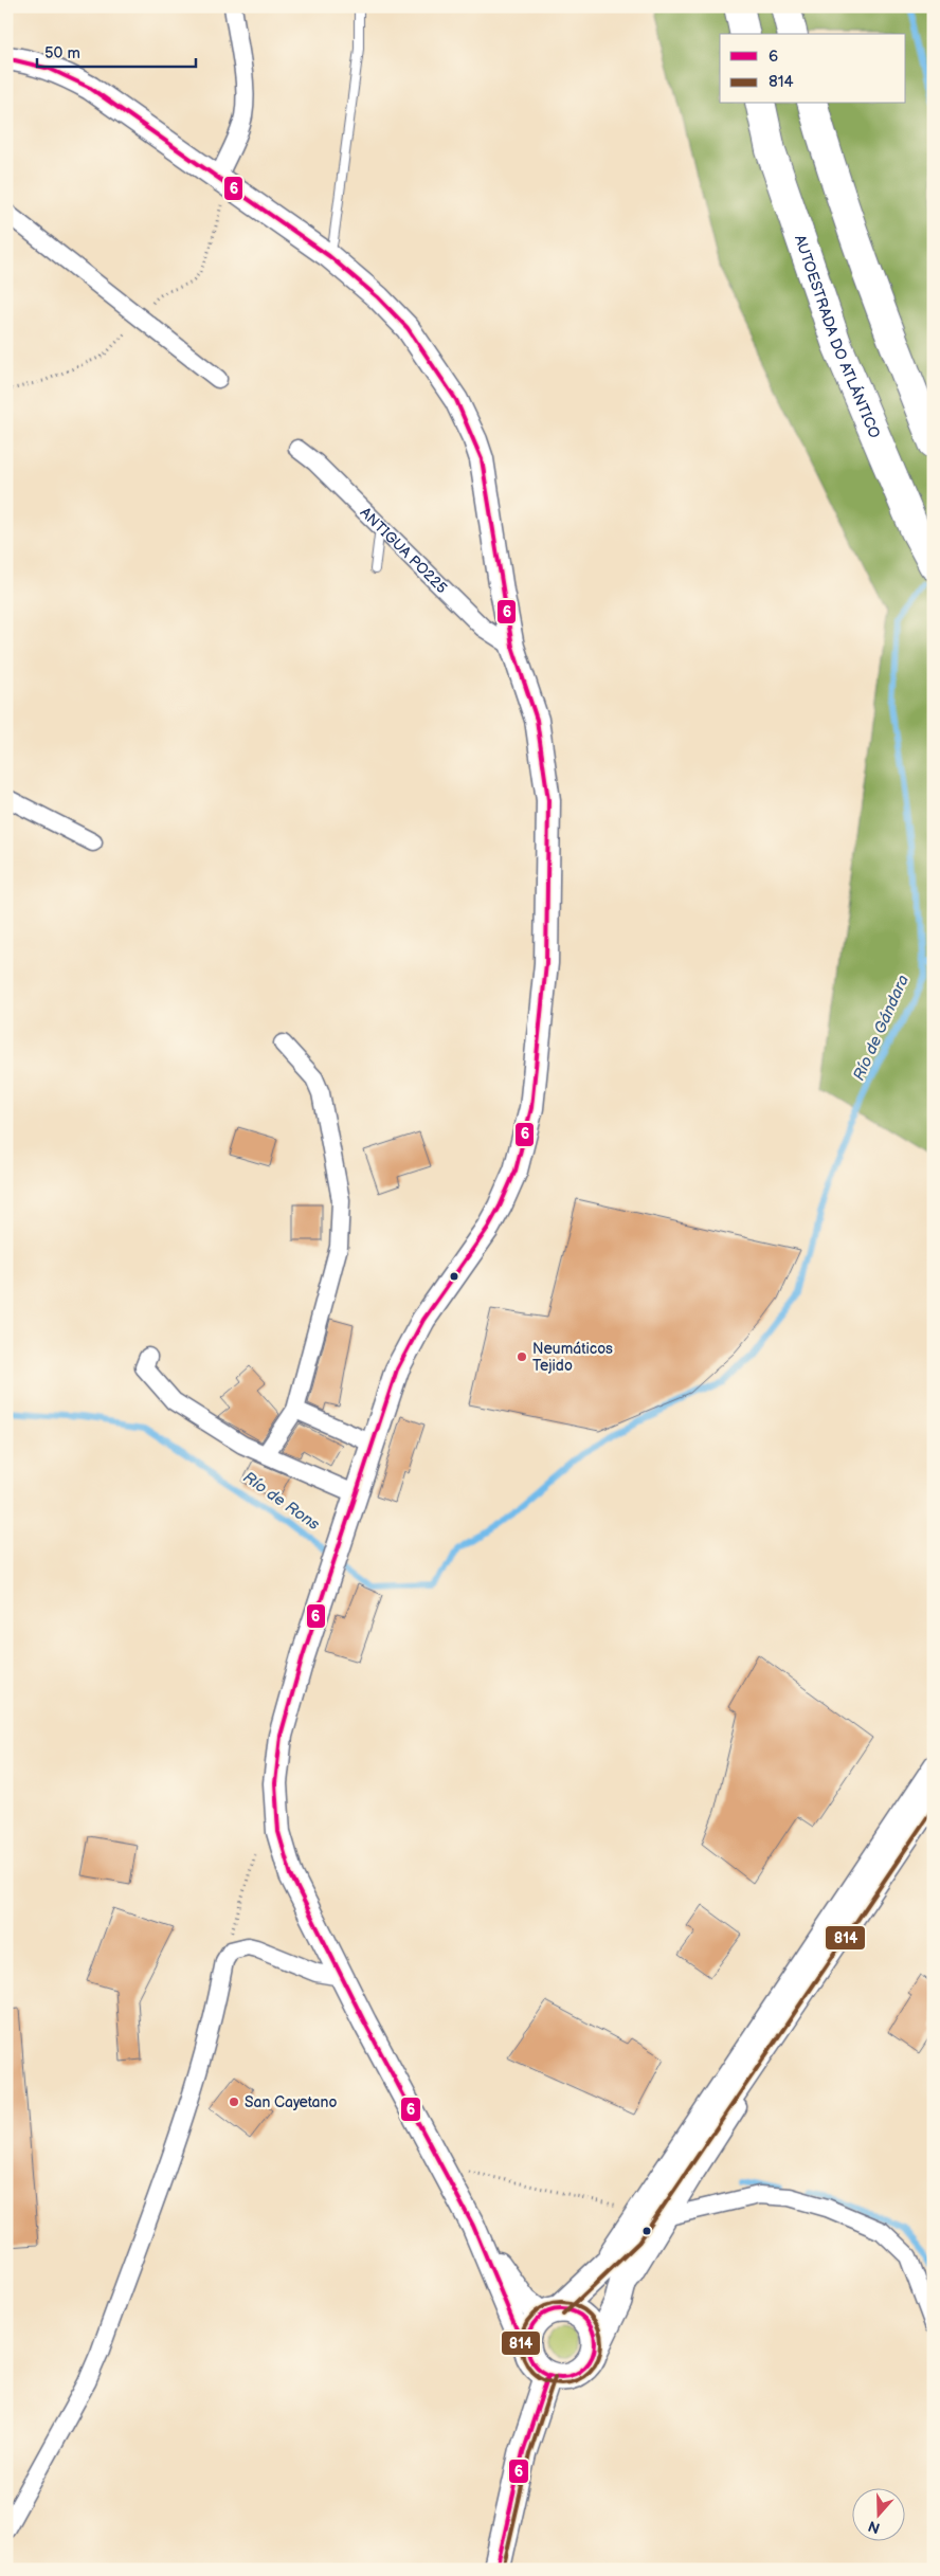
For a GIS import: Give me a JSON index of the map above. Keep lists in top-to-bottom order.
{
  "streets": {
    "highway": ["AUTOESTRADA DO ATLÁNTICO"],
    "street": ["ANTIGUA PO225"]
  },
  "water": ["Río de Gándara", "Río de Rons"],
  "places": ["Neumáticos Tejido", "San Cayetano"],
  "lines": ["transit line 6", "transit line 814"],
  "legend": ["6", "814"],
  "scale_bar": "50 m",
  "north": "bottom"
}
